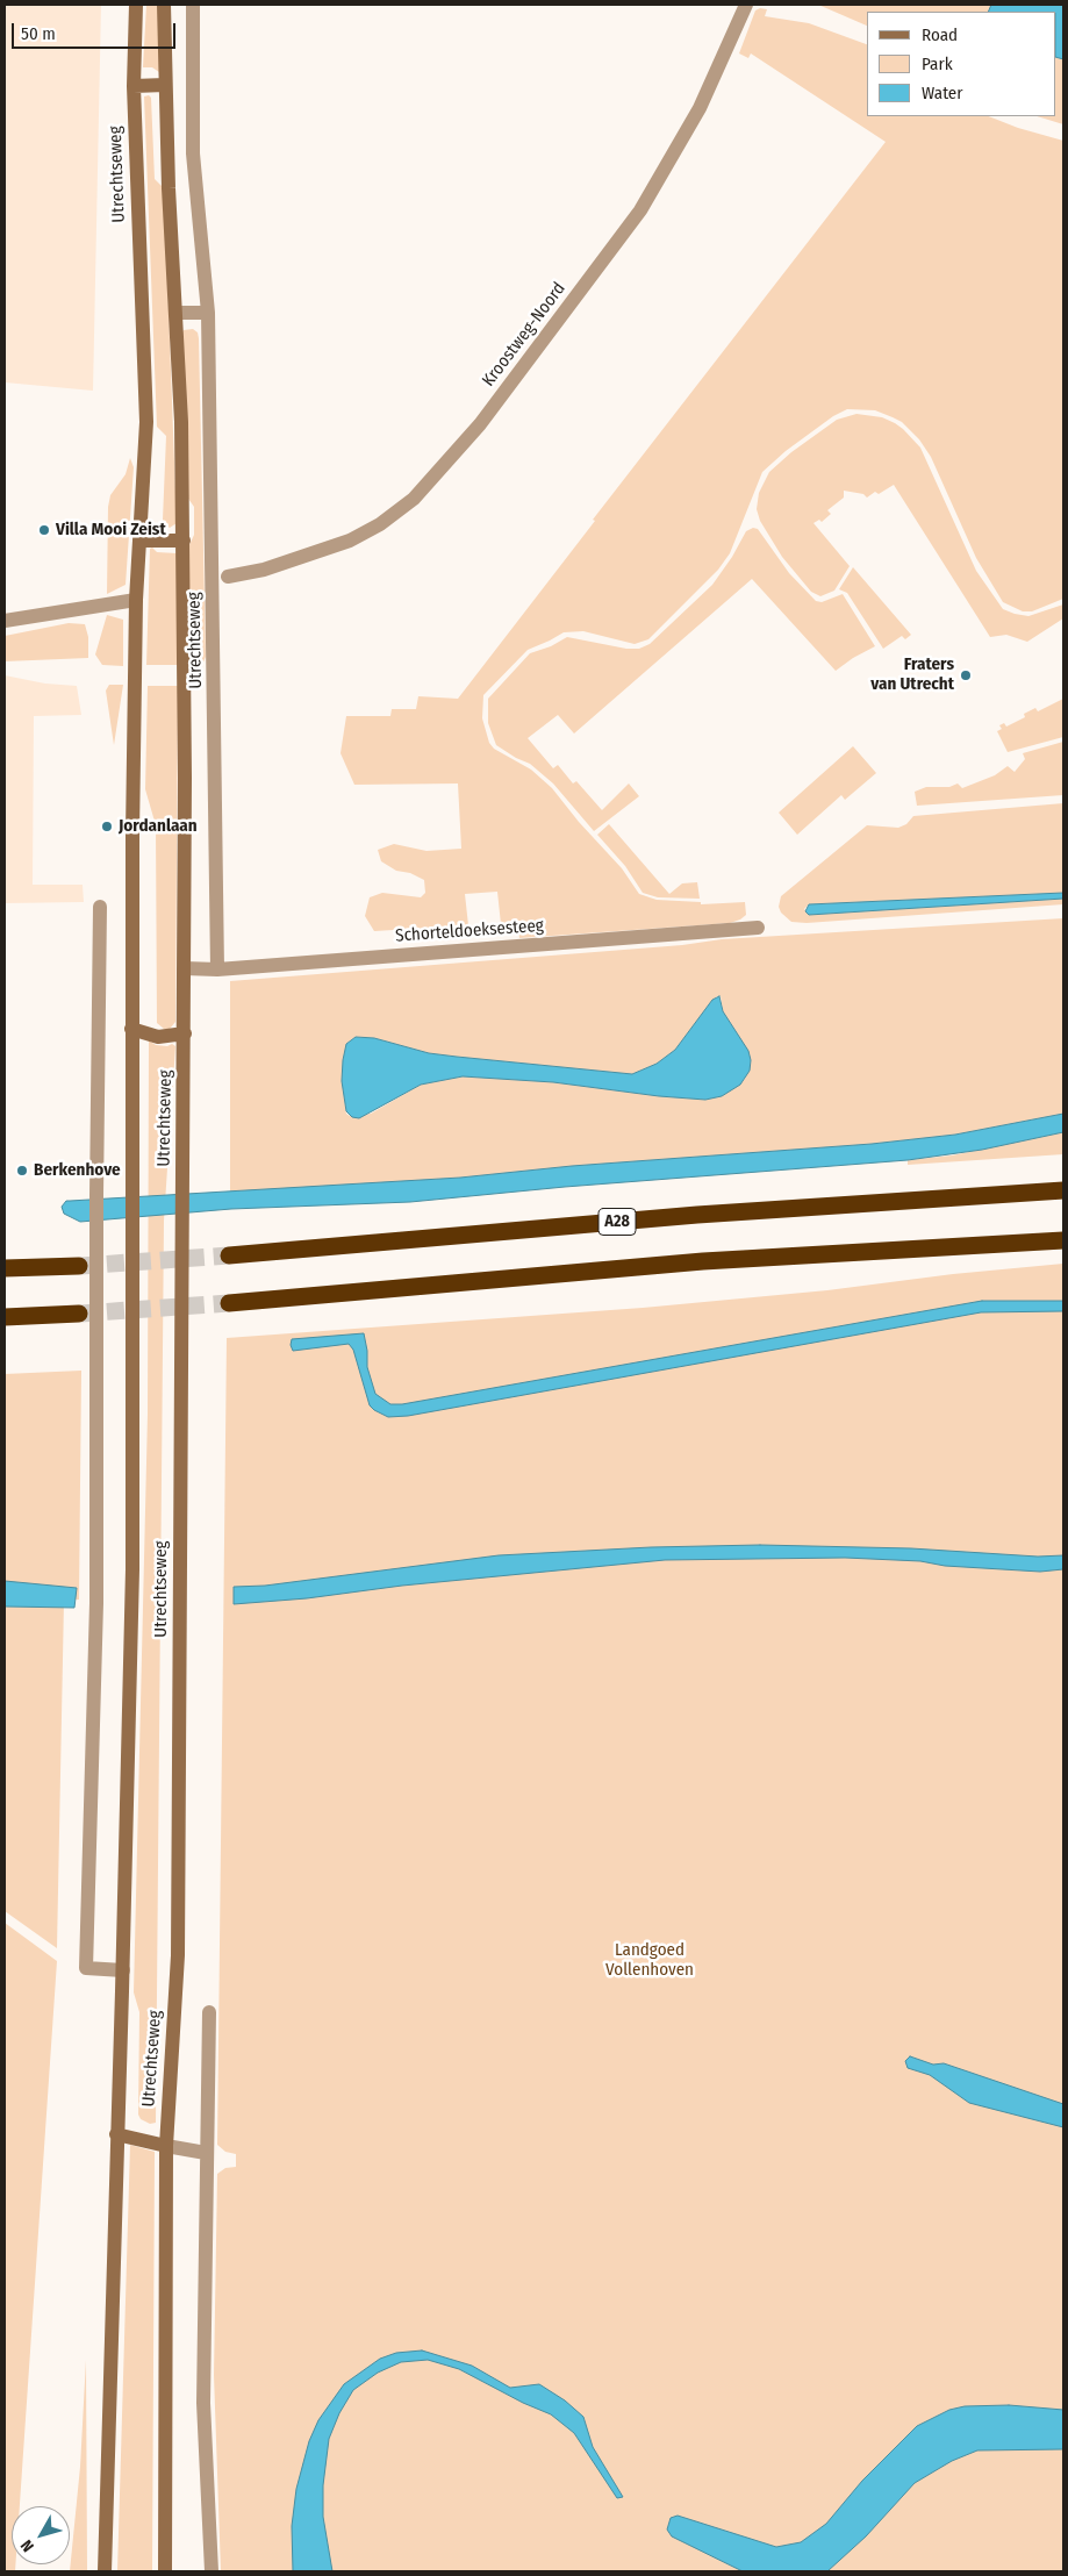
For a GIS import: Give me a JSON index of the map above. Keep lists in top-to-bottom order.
{
  "streets": {
    "highway": ["A28"],
    "main road": ["Utrechtseweg"],
    "street": ["Kroostweg-Noord", "Schorteldoeksesteeg"]
  },
  "crossings": [
    ["Utrechtseweg", "Schorteldoeksesteeg"]
  ],
  "parks": ["Landgoed Vollenhoven"],
  "places": [
    "Villa Mooi Zeist",
    "Fraters van Utrecht",
    "Jordanlaan",
    "Berkenhove"
  ],
  "legend": ["Road", "Park", "Water"],
  "scale_bar": "50 m",
  "north": "bottom left"
}
